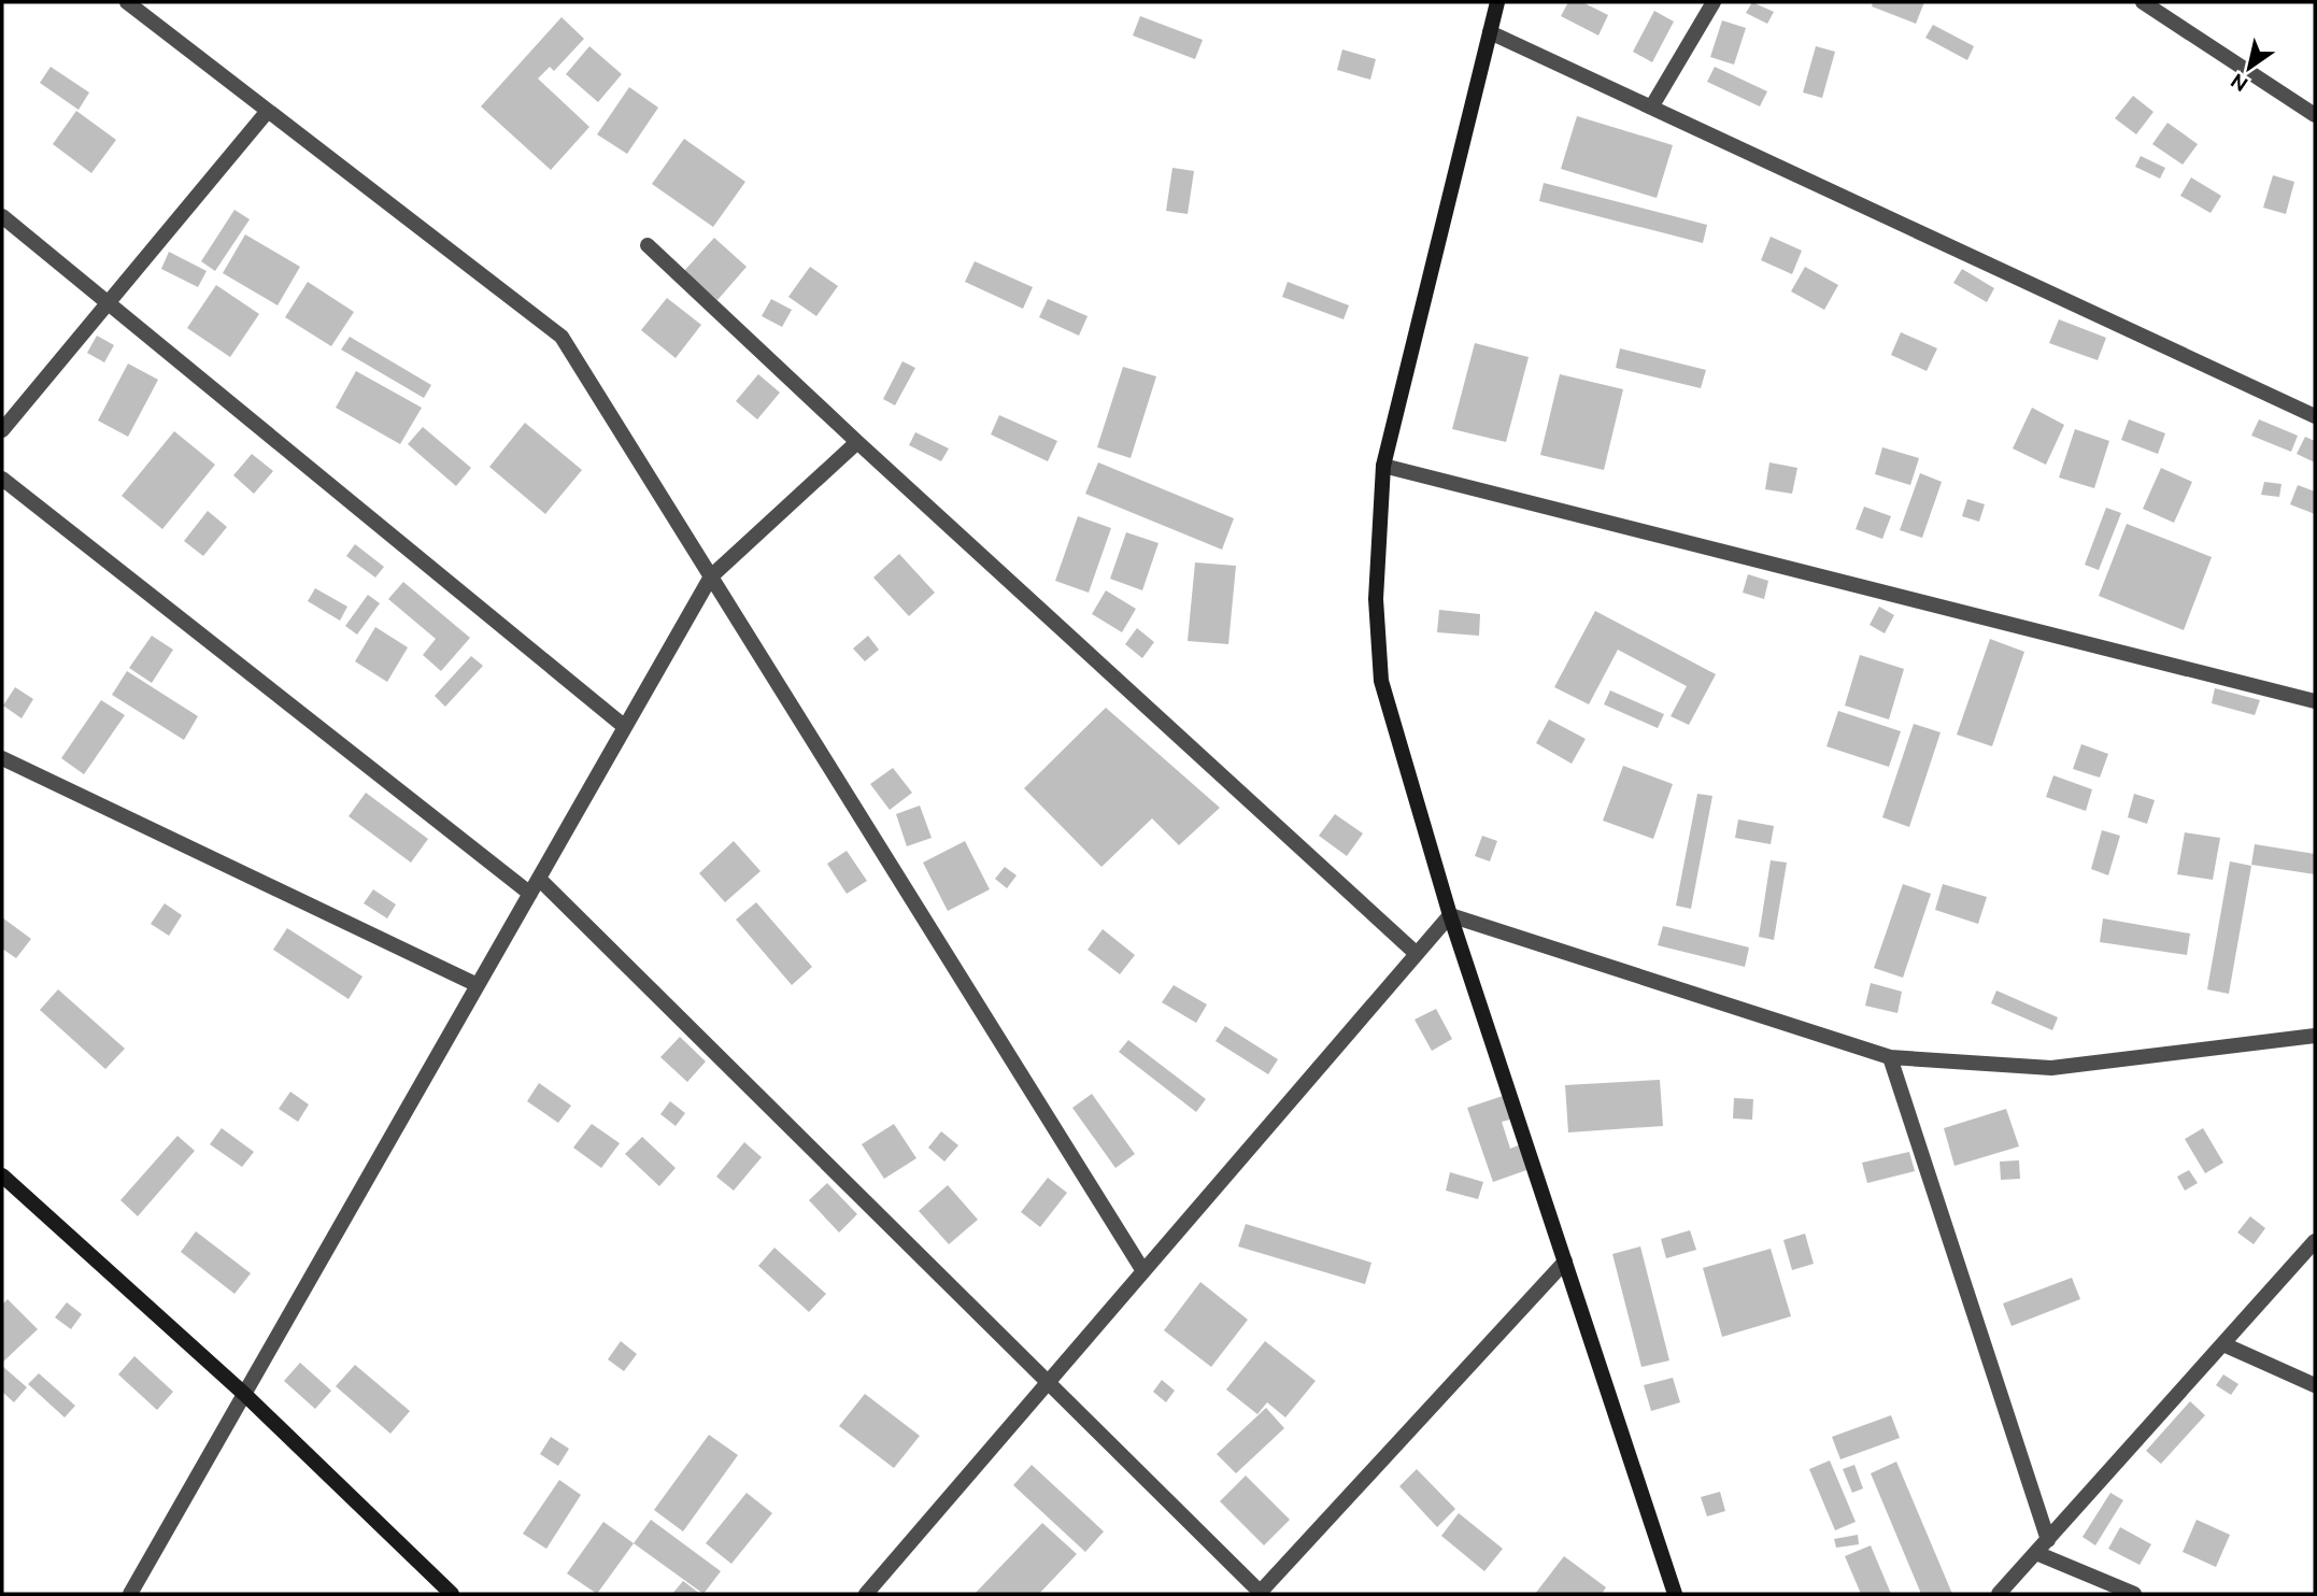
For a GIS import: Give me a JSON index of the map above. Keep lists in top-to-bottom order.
{
  "north": "bottom left"
}
